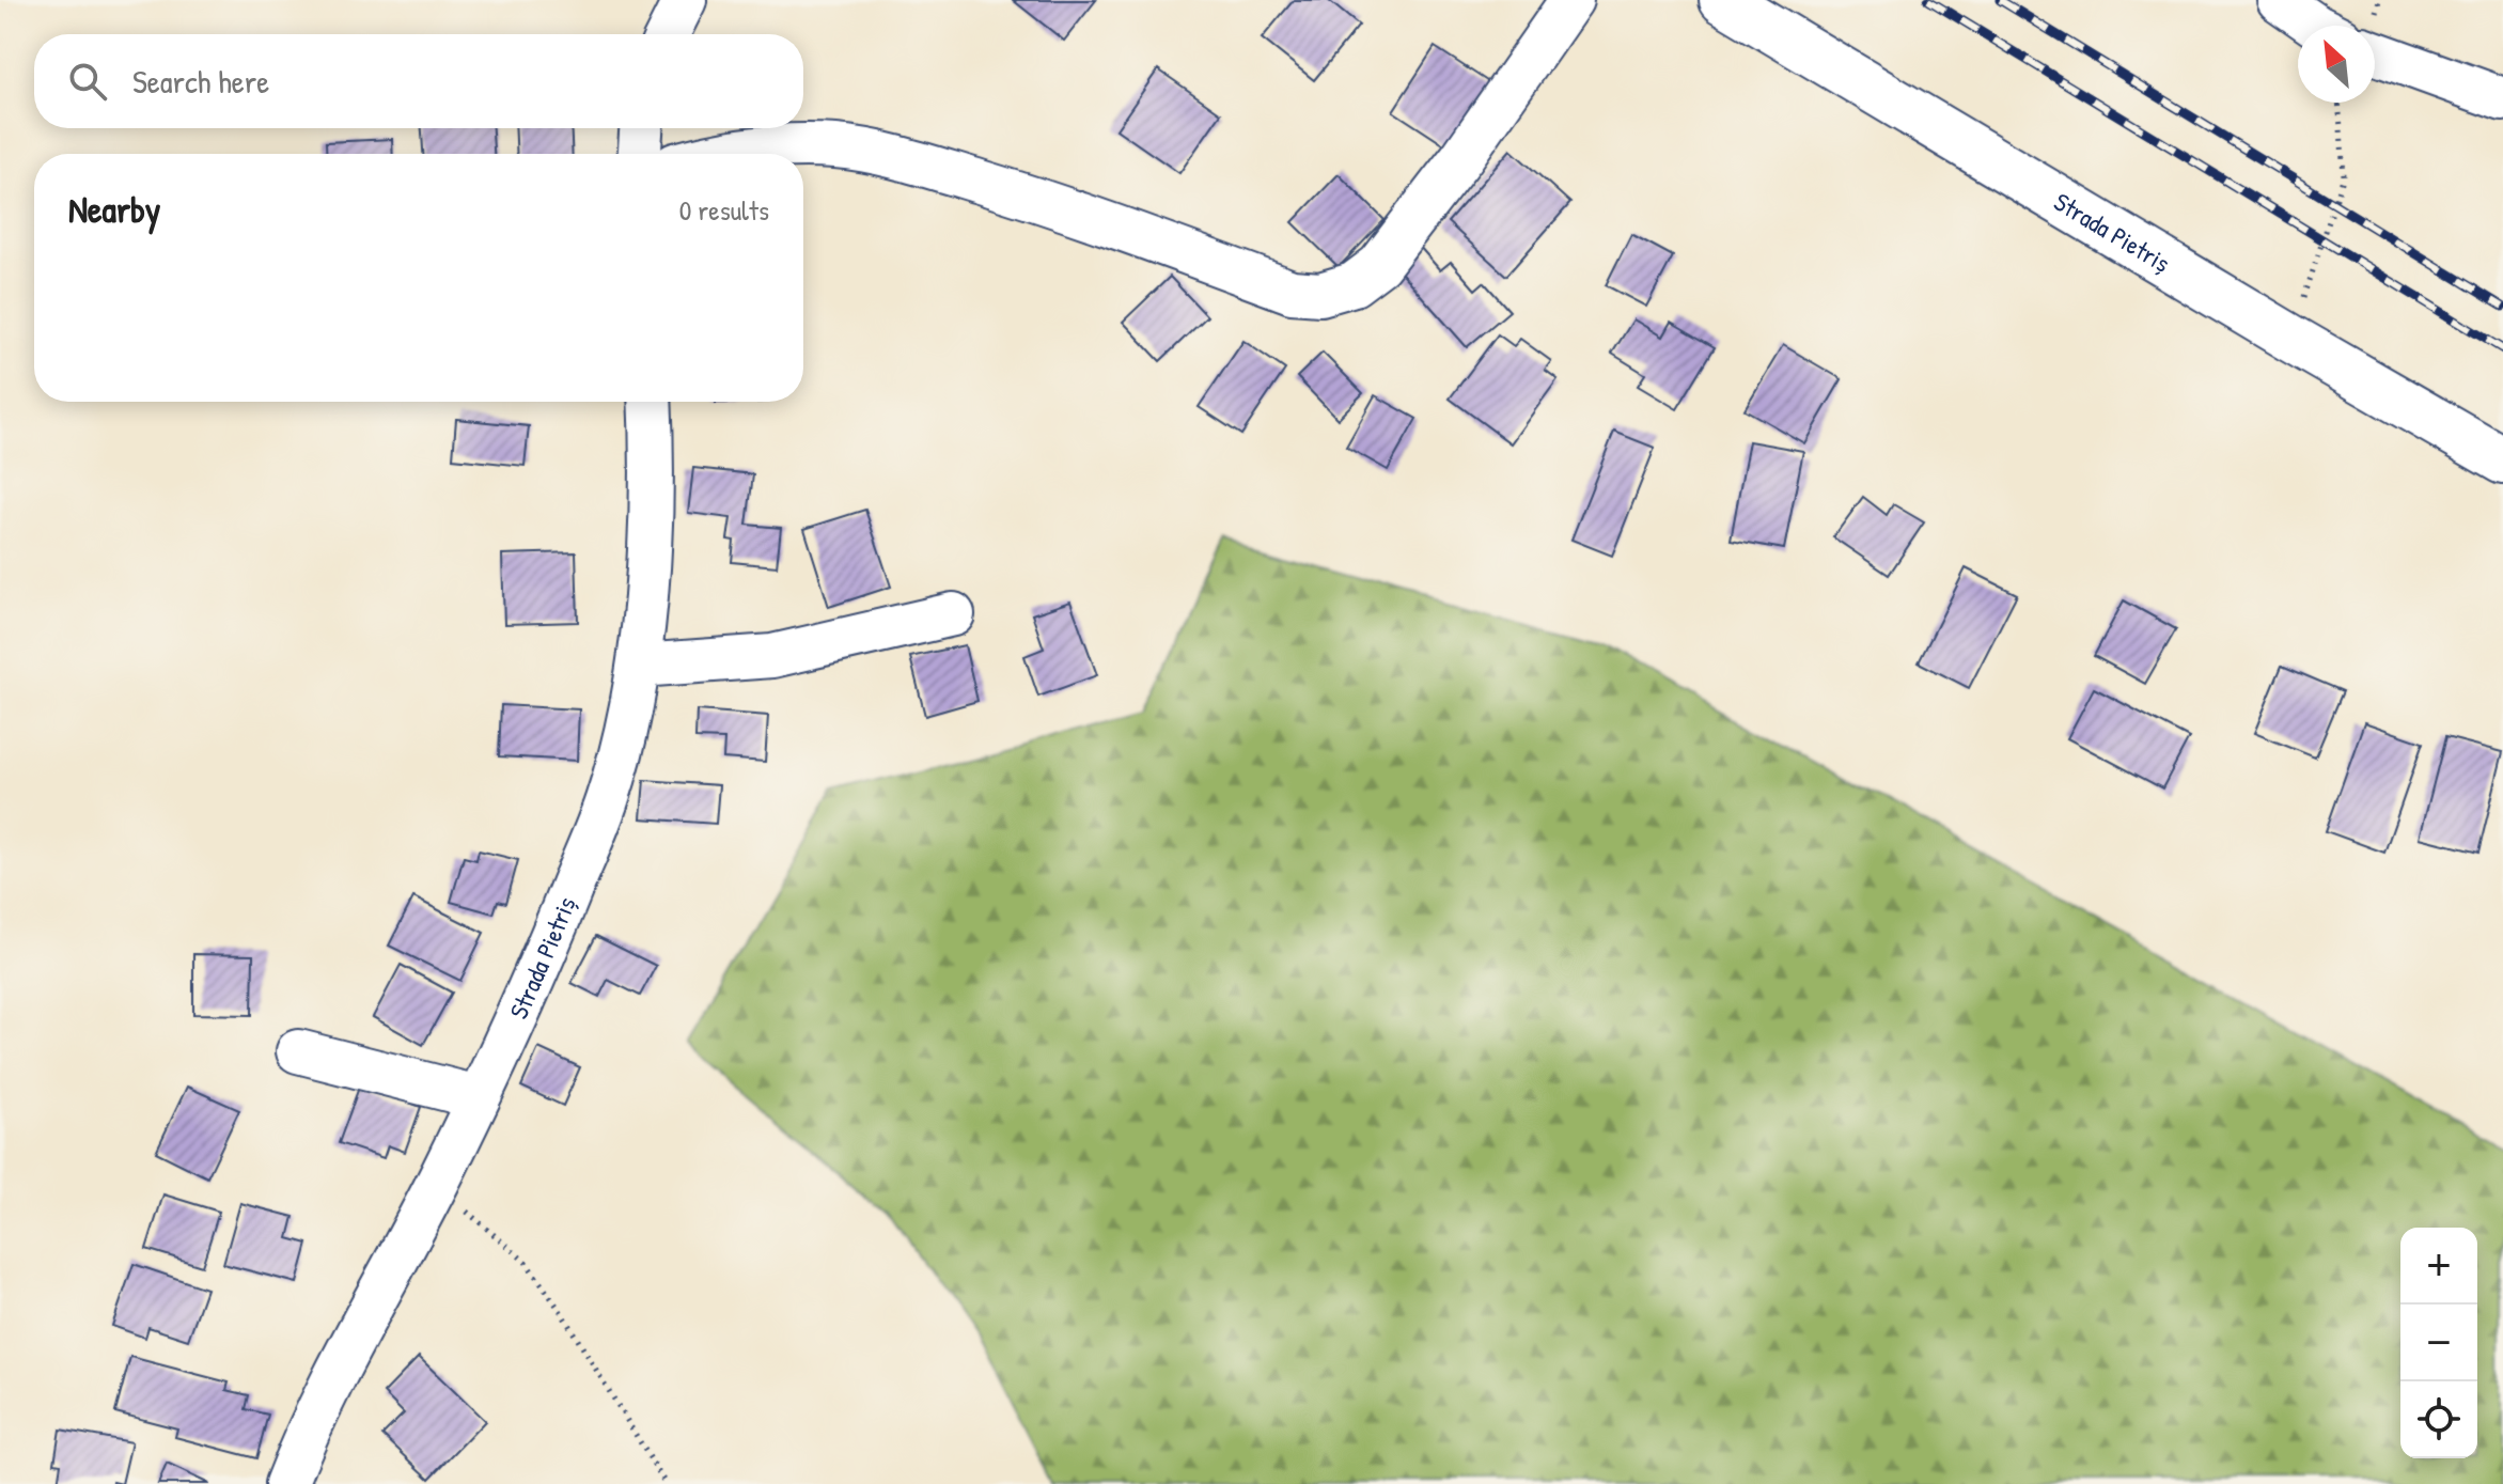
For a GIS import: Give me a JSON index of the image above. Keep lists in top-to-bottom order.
{
  "streets": {
    "main road": ["Strada Pietriș"]
  },
  "north": "top left",
  "page": {
    "search": "Search here",
    "heading": ["Nearby", "0 results"],
    "map_buttons": ["+", "−"]
  }
}
